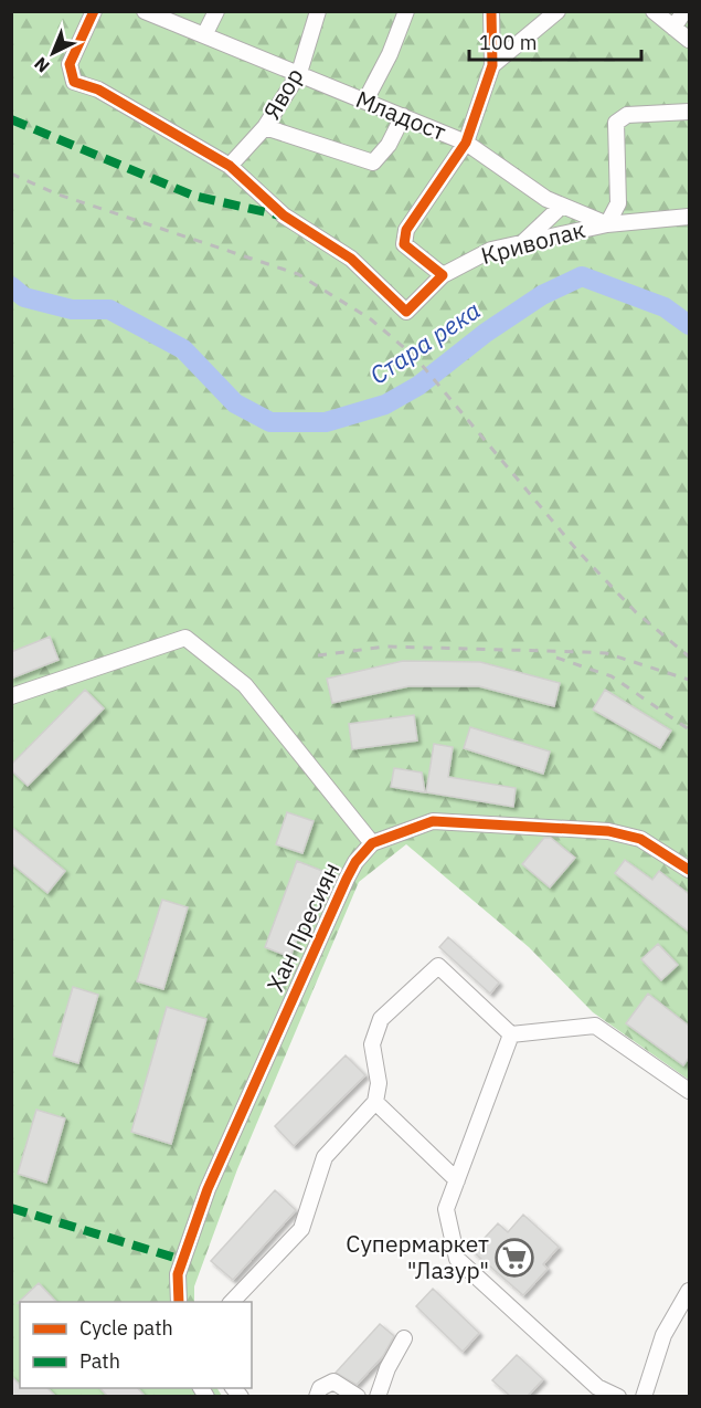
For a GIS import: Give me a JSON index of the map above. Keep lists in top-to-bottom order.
{
  "streets": {
    "street": [
      "Явор",
      "Младост",
      "Криволак",
      "Хан Пресиян"
    ]
  },
  "crossings": [
    ["Явор", "Младост"],
    ["Младост", "Криволак"]
  ],
  "water": ["Стара река"],
  "places": {
    "supermarket": ["Супермаркет \"Лазур\""]
  },
  "legend": ["Cycle path", "Path"],
  "scale_bar": "100 m",
  "north": "bottom left"
}
